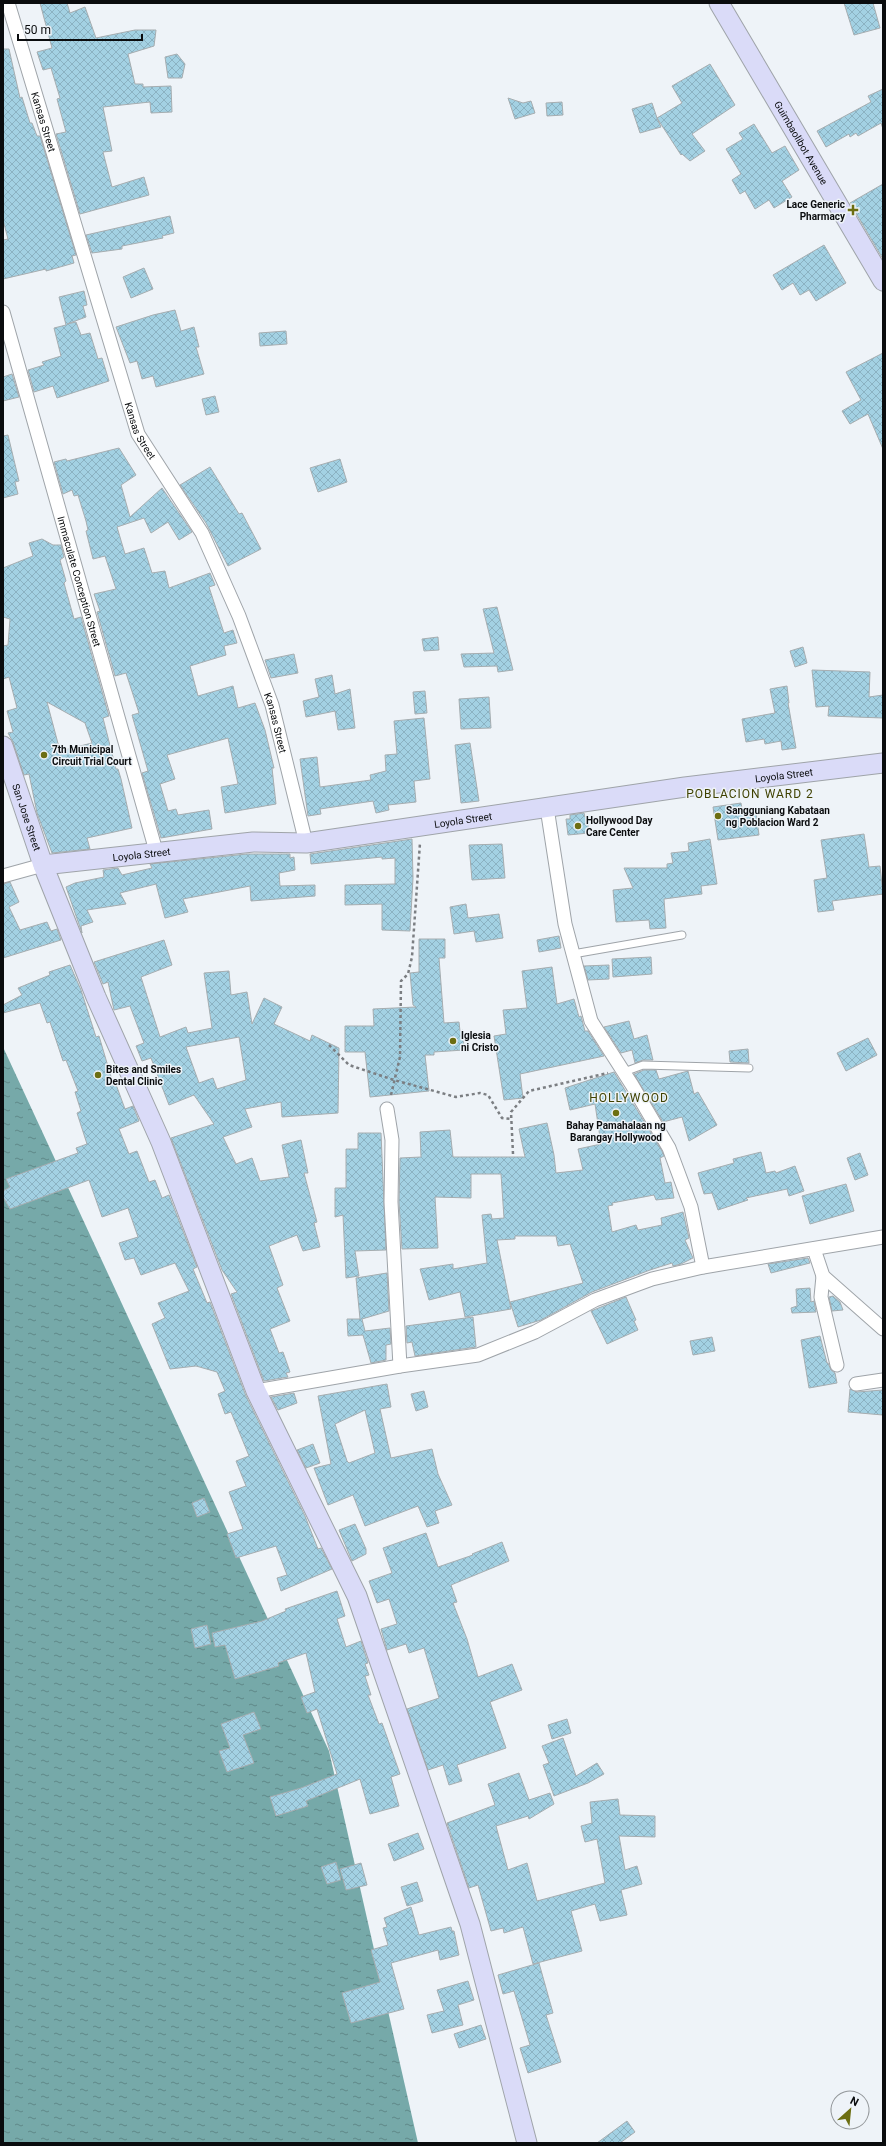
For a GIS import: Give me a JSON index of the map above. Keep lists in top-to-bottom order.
{
  "streets": {
    "street": [
      "Kansas Street",
      "Guimbaolibot Avenue",
      "Immaculate Conception Street",
      "Loyola Street",
      "San Jose Street"
    ]
  },
  "crossings": [
    ["Kansas Street", "Loyola Street"],
    ["Immaculate Conception Street", "Loyola Street"],
    ["Loyola Street", "San Jose Street"]
  ],
  "districts": ["POBLACION WARD 2", "HOLLYWOOD"],
  "places": {
    "health": ["Lace Generic Pharmacy"],
    "other": [
      "7th Municipal Circuit Trial Court",
      "Sangguniang Kabataan ng Poblacion Ward 2",
      "Hollywood Day Care Center",
      "Iglesia ni Cristo",
      "Bites and Smiles Dental Clinic",
      "Bahay Pamahalaan ng Barangay Hollywood"
    ]
  },
  "scale_bar": "50 m",
  "north": "top right"
}
